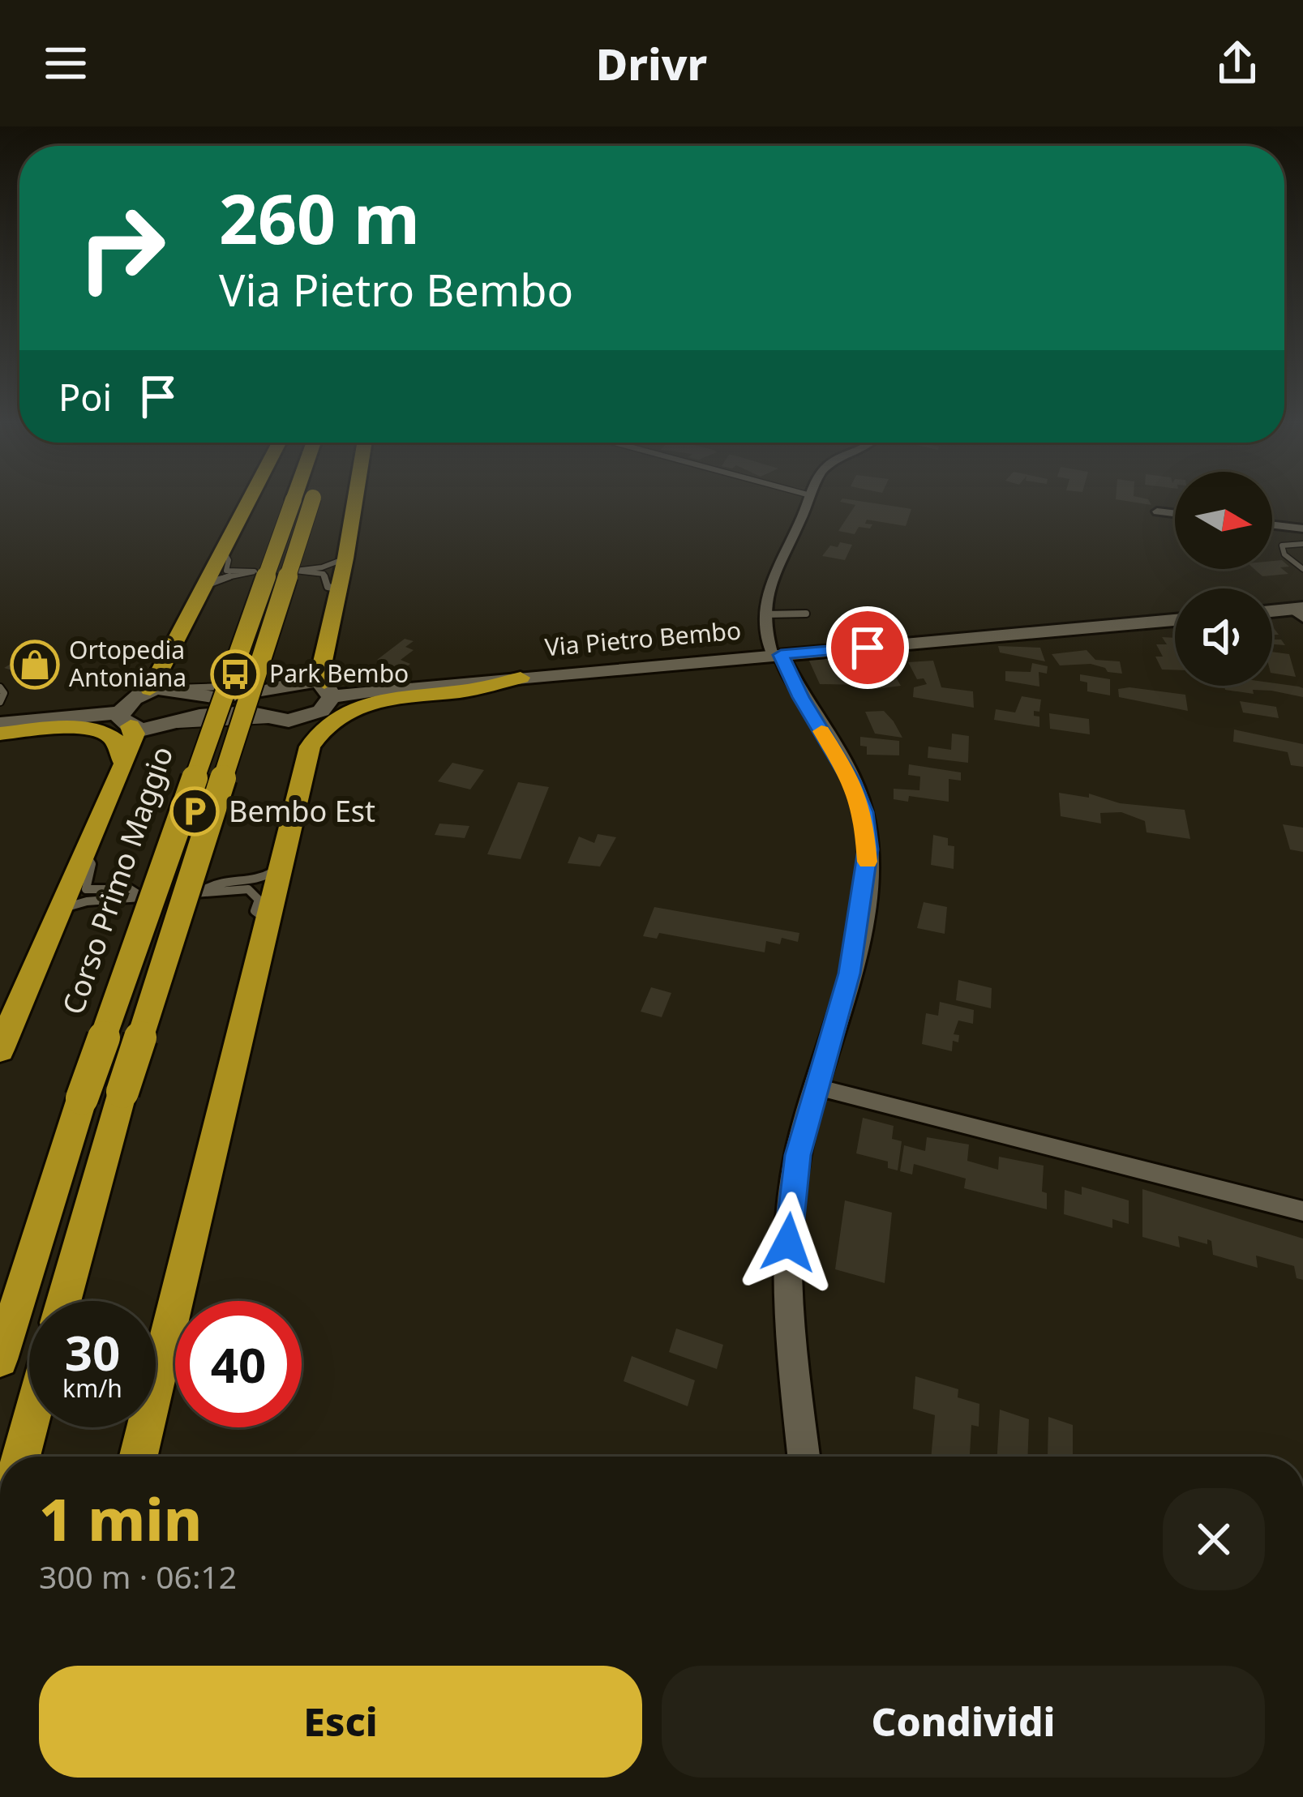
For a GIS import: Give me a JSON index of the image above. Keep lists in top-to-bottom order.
{
  "streets": {
    "highway": ["Corso Primo Maggio"],
    "main road": ["Via Pietro Bembo"]
  },
  "places": {
    "shop": ["Ortopedia Antoniana"],
    "bus stop": ["Park Bembo"],
    "parking": ["Bembo Est"]
  },
  "north": "right",
  "page": {
    "header": "Drivr",
    "turn": ["260 m", "Via Pietro Bembo"],
    "then": "Poi",
    "speed": "30 km/h",
    "limit": "40",
    "heading": ["1 min", "300 m · 06:12"],
    "buttons": ["Esci", "Condividi"]
  }
}
